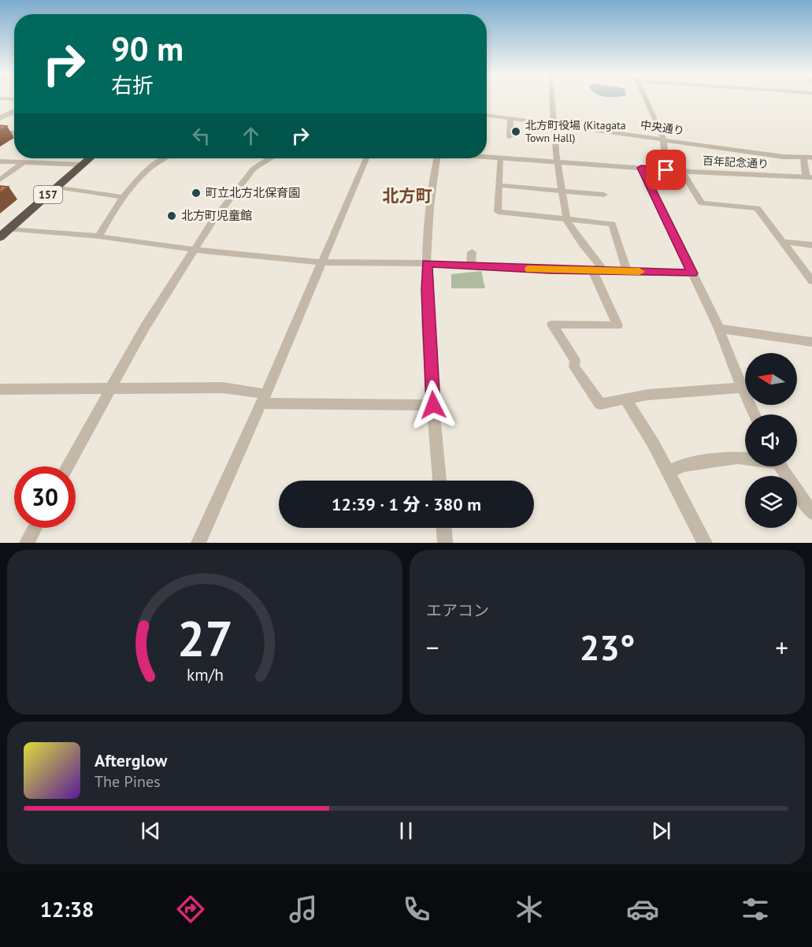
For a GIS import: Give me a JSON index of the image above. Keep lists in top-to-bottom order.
{
  "streets": {
    "highway": ["157"],
    "street": ["中央通り", "百年記念通り"]
  },
  "districts": ["北方町"],
  "places": ["北方町役場 (Kitagata Town Hall)", "町立北方北保育園", "北方町児童館"],
  "north": "left",
  "page": {
    "turn": ["90 m", "右折"],
    "limit": "30",
    "trip": "12:39 · 1 分 · 380 m",
    "tile": "エアコン",
    "heat": ["−", "23°", "+"],
    "song": ["Afterglow", "The Pines"],
    "tabs": "12:38",
    "gauge": ["27", "km/h"]
  }
}
